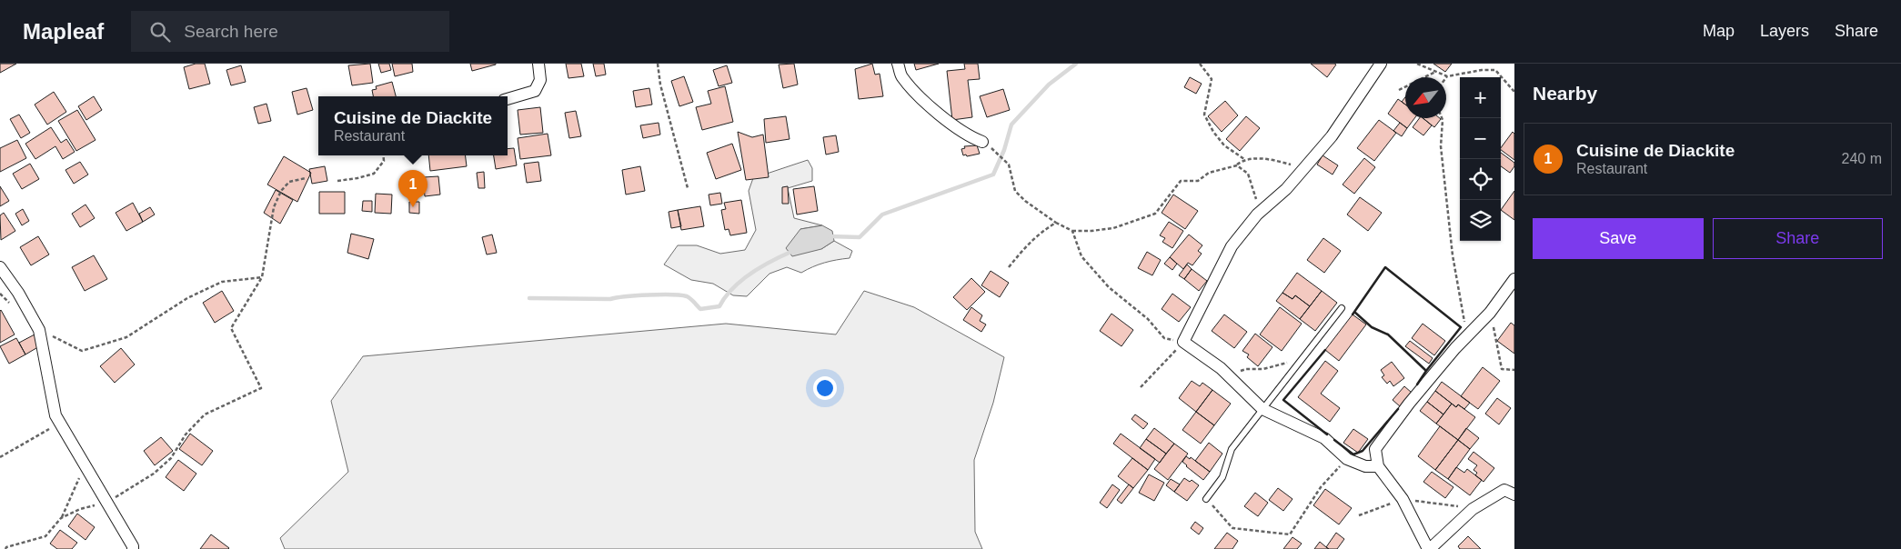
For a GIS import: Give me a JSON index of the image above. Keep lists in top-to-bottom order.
{
  "north": "bottom left",
  "page": {
    "header": "Mapleaf",
    "search": "Search here",
    "nav": ["Map", "Layers", "Share"],
    "heading": "Nearby",
    "map_buttons": ["+", "−"],
    "popup": ["Cuisine de Diackite", "Restaurant"],
    "list": [
      {
        "mark": "1",
        "name": "Cuisine de Diackite",
        "note": "Restaurant",
        "value": "240 m"
      }
    ],
    "pins": "1",
    "buttons": ["Save", "Share"]
  }
}
